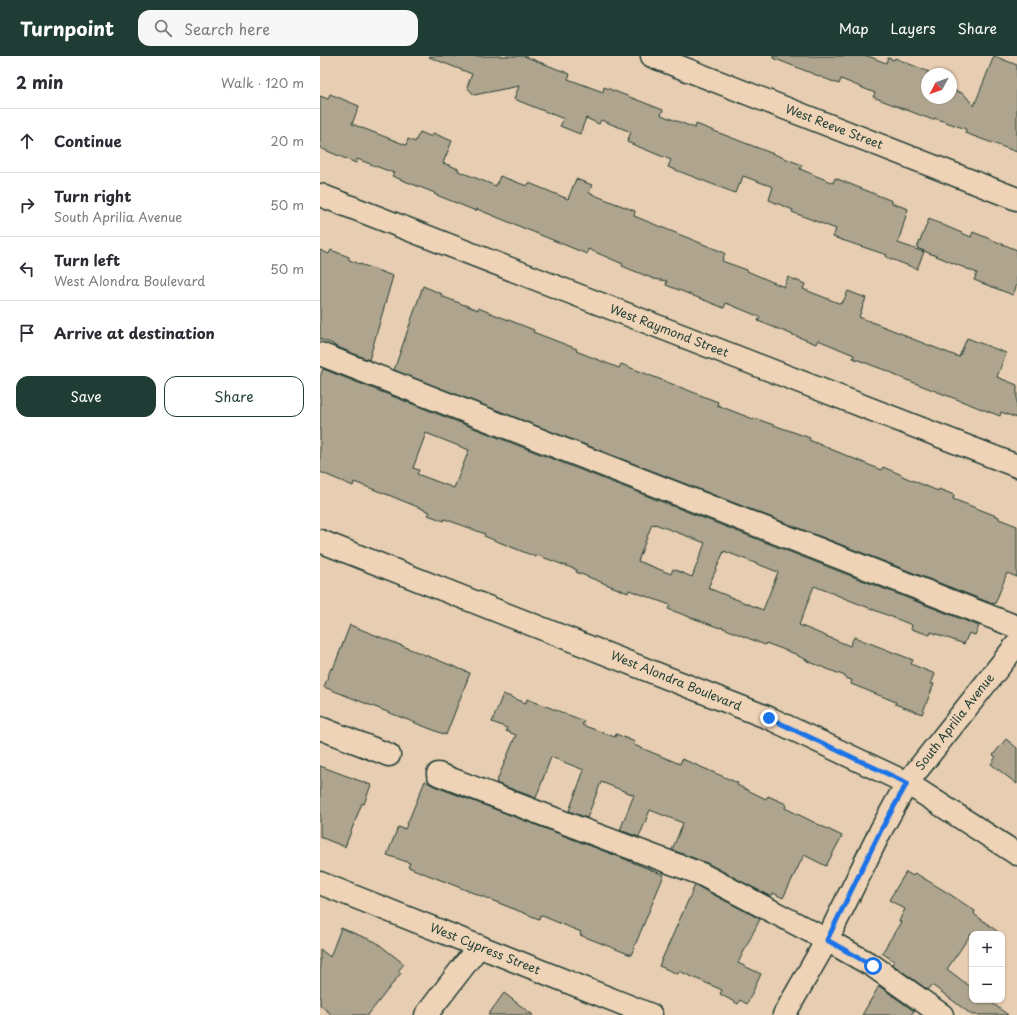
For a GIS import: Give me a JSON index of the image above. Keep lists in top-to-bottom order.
{
  "streets": {
    "street": [
      "West Reeve Street",
      "West Raymond Street",
      "West Alondra Boulevard",
      "South Aprilia Avenue",
      "West Cypress Street"
    ]
  },
  "crossings": [
    ["West Alondra Boulevard", "South Aprilia Avenue"]
  ],
  "north": "bottom left",
  "page": {
    "header": "Turnpoint",
    "search": "Search here",
    "nav": ["Map", "Layers", "Share"],
    "heading": ["2 min", "Walk · 120 m"],
    "list": [
      ["Continue", "20 m"],
      ["Turn right", "South Aprilia Avenue", "50 m"],
      ["Turn left", "West Alondra Boulevard", "50 m"],
      "Arrive at destination"
    ],
    "buttons": ["Save", "Share"],
    "map_buttons": ["+", "−"]
  }
}
